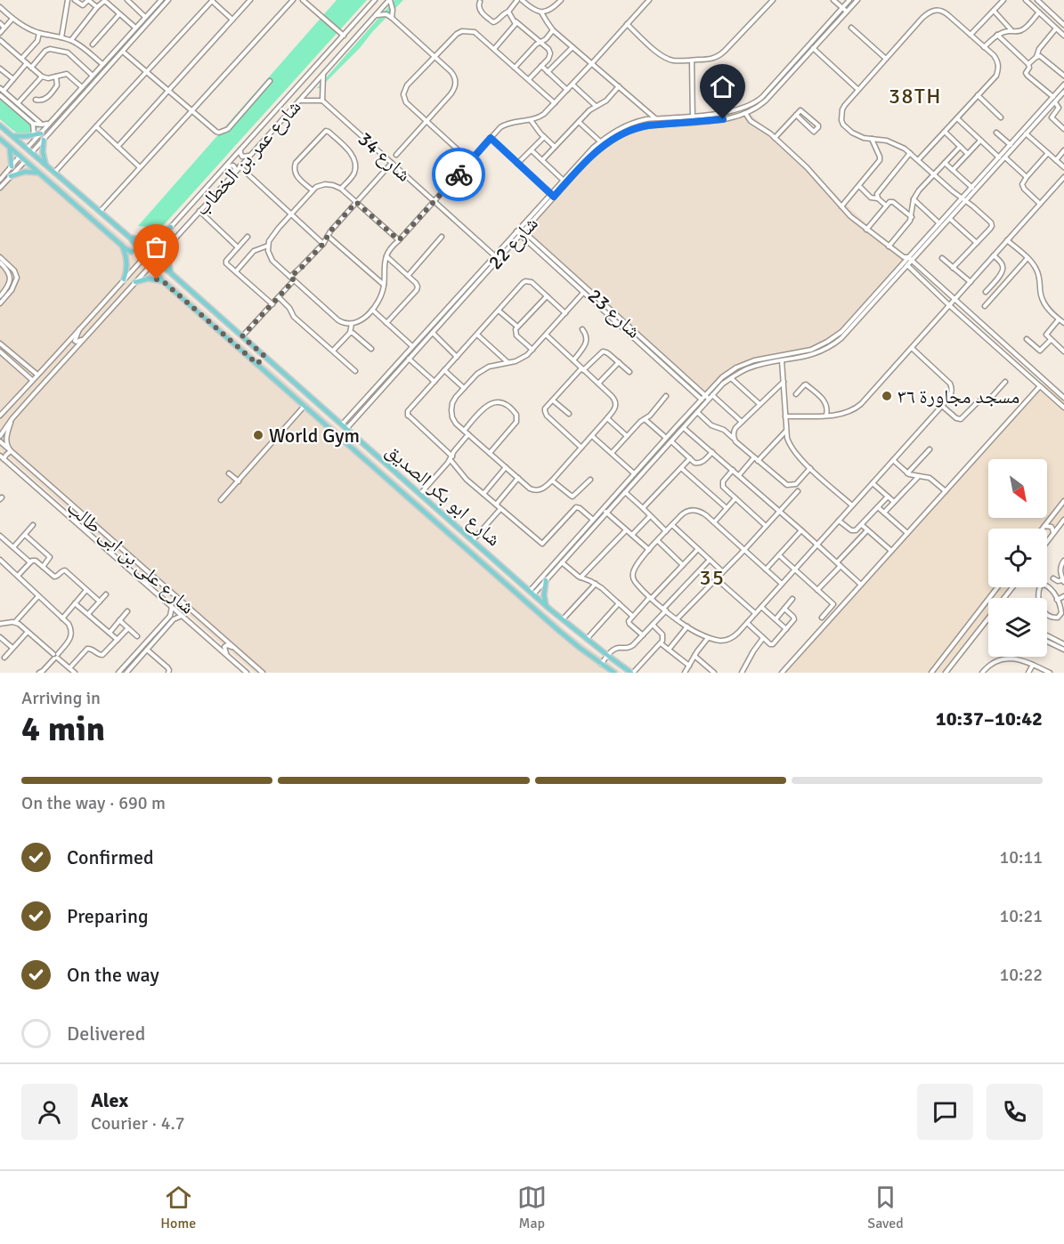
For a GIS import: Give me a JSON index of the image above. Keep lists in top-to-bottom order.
{
  "streets": {
    "main road": ["شارع ابو بكر الصديق"],
    "street": [
      "شارع 34",
      "شارع عمر بن الخطاب",
      "شارع 22",
      "شارع 23",
      "شارع على بن ابى طالب"
    ]
  },
  "crossings": [
    ["شارع 34", "شارع 22"],
    ["شارع 22", "شارع 23"],
    ["شارع 22", "شارع ابو بكر الصديق"]
  ],
  "districts": ["38TH", "35"],
  "places": ["مسجد مجاورة ٣٦", "World Gym"],
  "north": "bottom right",
  "page": {
    "heading": ["4 min", "Arriving in", "10:37–10:42"],
    "panel": ["Alex", "Courier · 4.7"],
    "bar": "On the way · 690 m",
    "list": [
      ["Confirmed", "10:11"],
      ["Preparing", "10:21"],
      ["On the way", "10:22"],
      "Delivered"
    ],
    "tabs": ["Home", "Map", "Saved"]
  }
}
